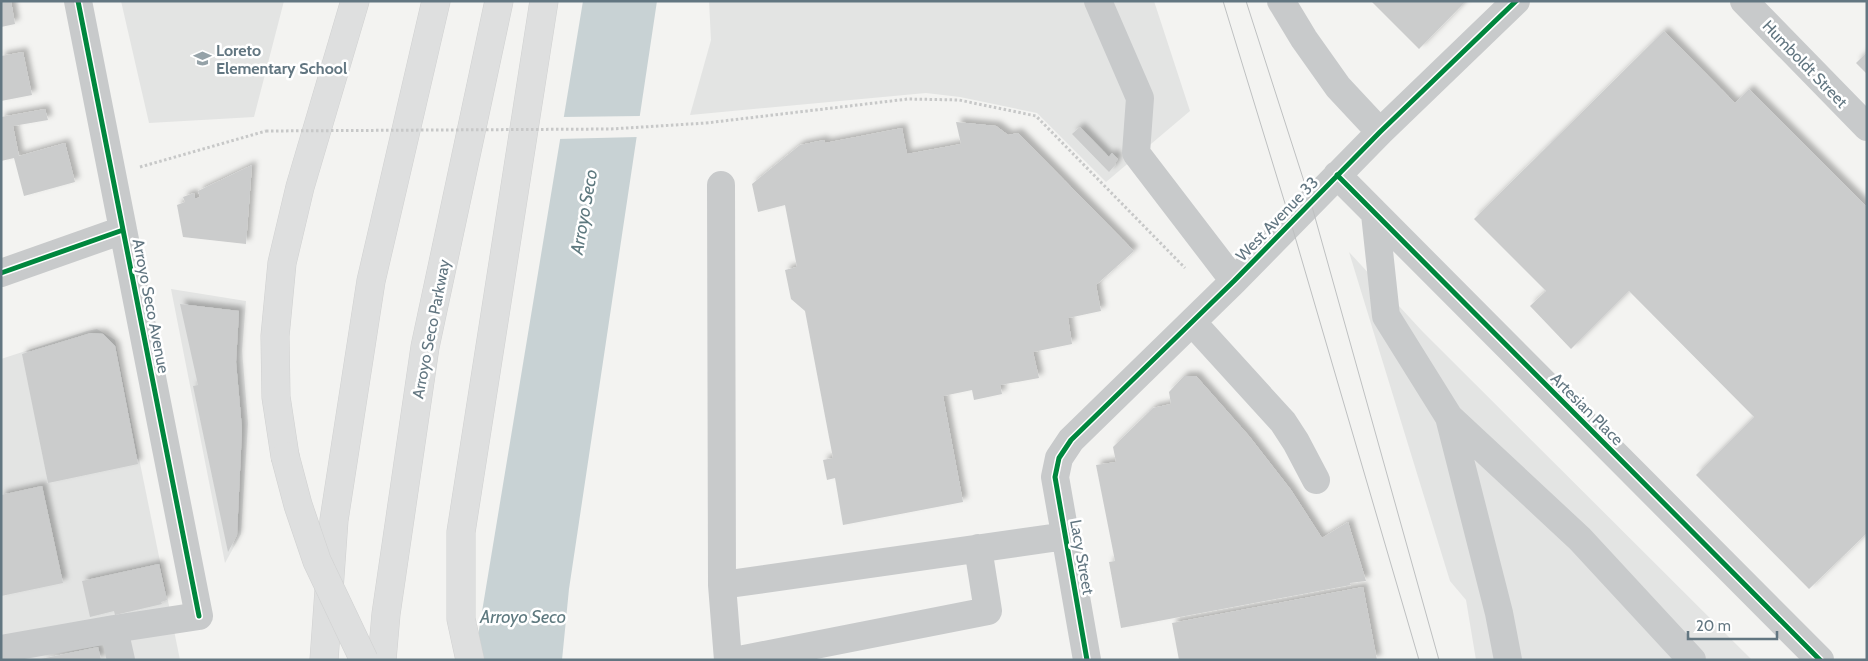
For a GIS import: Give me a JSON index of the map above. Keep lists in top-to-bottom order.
{
  "streets": {
    "highway": ["Arroyo Seco Parkway"],
    "street": [
      "Humboldt Street",
      "West Avenue 33",
      "Arroyo Seco Avenue",
      "Artesian Place",
      "Lacy Street"
    ]
  },
  "crossings": [
    ["West Avenue 33", "Artesian Place"],
    ["West Avenue 33", "Lacy Street"]
  ],
  "water": ["Arroyo Seco"],
  "places": {
    "school or university": ["Loreto Elementary School"]
  },
  "scale_bar": "20 m"
}
